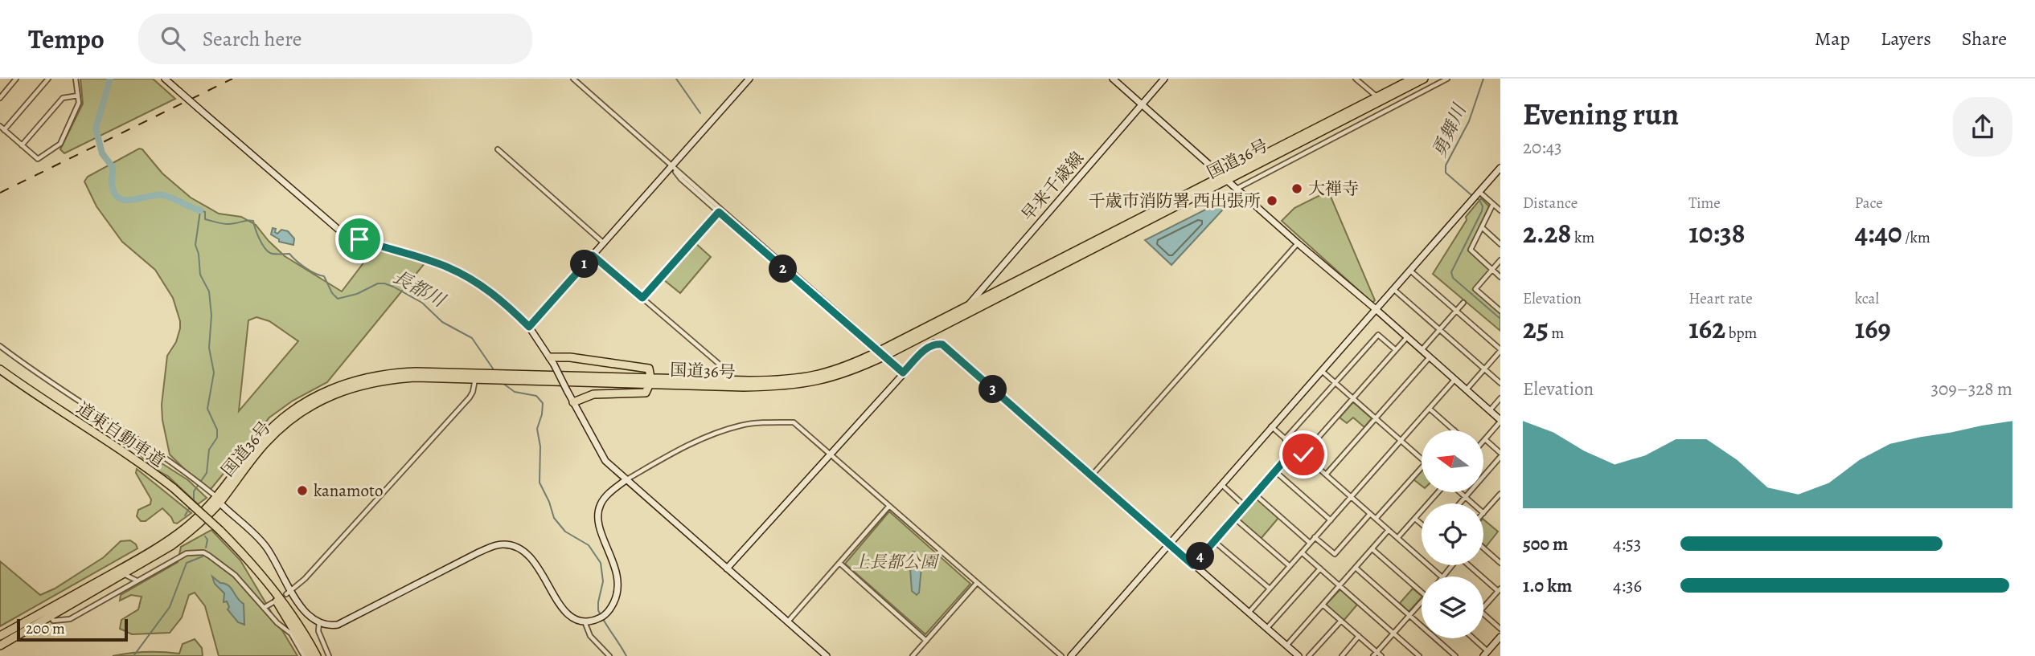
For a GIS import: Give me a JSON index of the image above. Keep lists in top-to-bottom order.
{
  "streets": {
    "highway": ["国道36号", "道東自動車道"],
    "street": ["早来千歳線"]
  },
  "crossings": [
    ["国道36号", "早来千歳線"]
  ],
  "water": ["勇舞川", "長都川"],
  "parks": ["上長都公園"],
  "places": ["大禅寺", "千歳市消防署 西出張所", "kanamoto"],
  "scale_bar": "200 m",
  "north": "left",
  "page": {
    "header": "Tempo",
    "search": "Search here",
    "nav": ["Map", "Layers", "Share"],
    "heading": ["Evening run", "20:43"],
    "stats": [
      ["Distance", "2.28 km"],
      ["Time", "10:38"],
      ["Pace", "4:40 /km"],
      ["Elevation", "25 m"],
      ["Heart rate", "162 bpm"],
      ["kcal", "169"]
    ],
    "pins": [
      "1",
      "2",
      "3",
      "4"
    ],
    "chart": ["Elevation", "309–328 m"],
    "list": [
      {
        "name": "500 m",
        "note": "4:53"
      },
      {
        "name": "1.0 km",
        "note": "4:36"
      }
    ],
    "scale": "200 m"
  }
}
